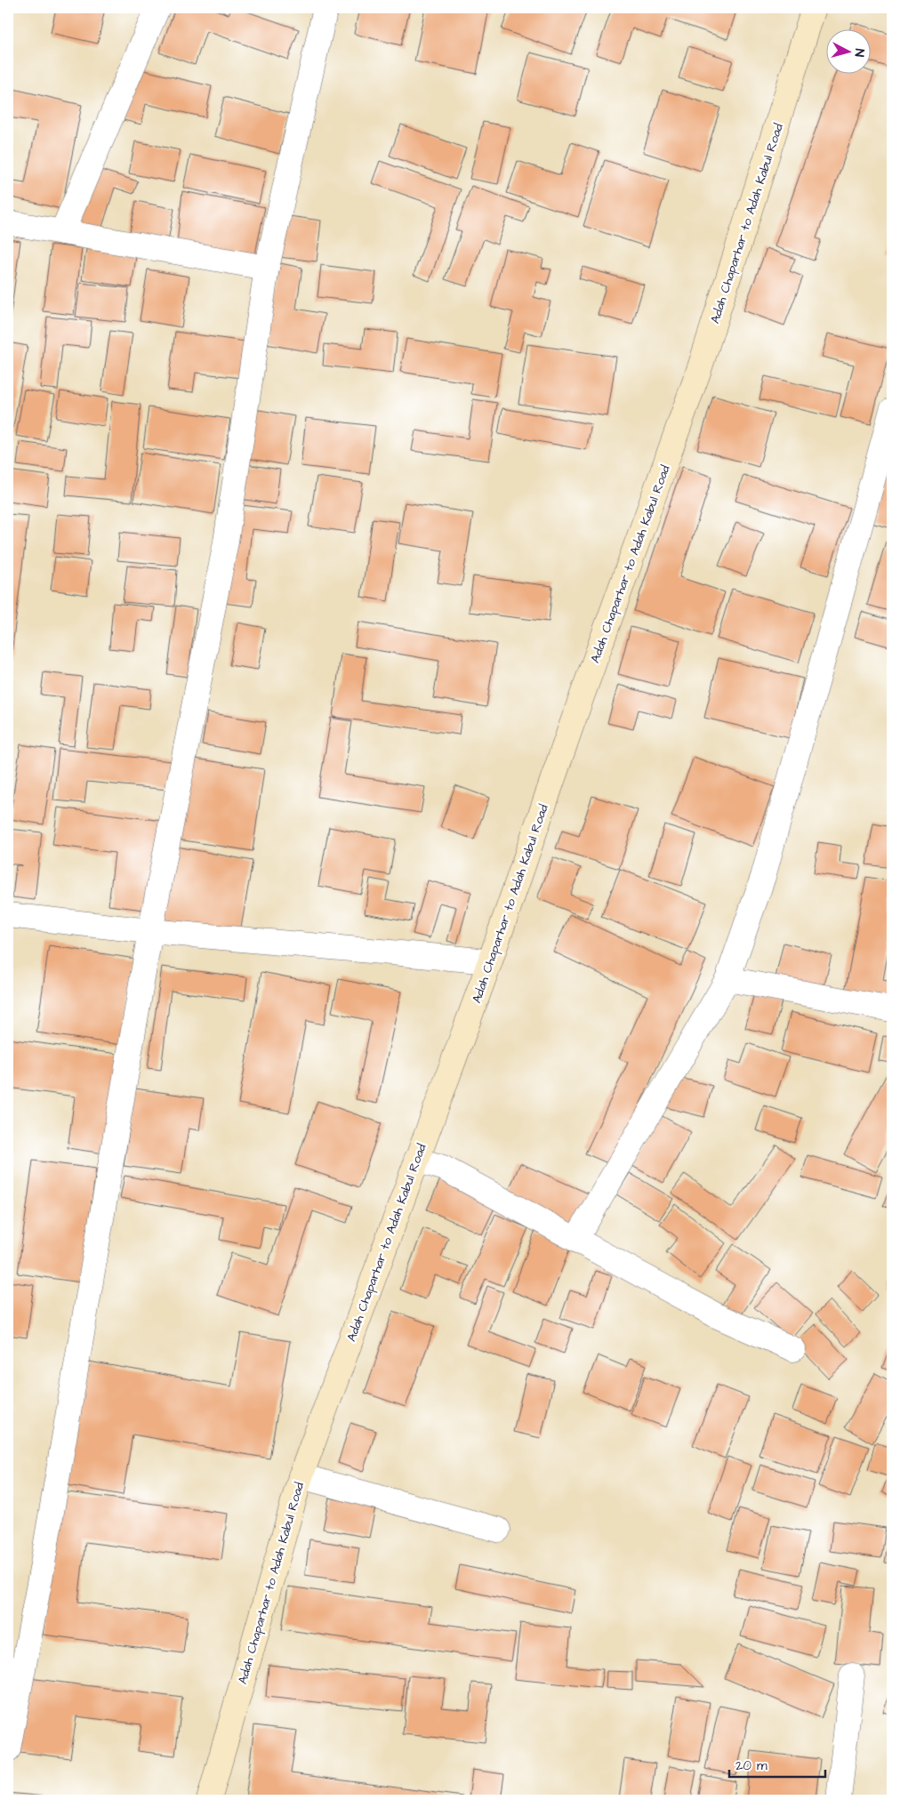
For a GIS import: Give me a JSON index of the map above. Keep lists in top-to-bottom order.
{
  "streets": {
    "main road": ["Adah Chaparhar to Adah Kabul Road"]
  },
  "scale_bar": "20 m",
  "north": "right"
}
